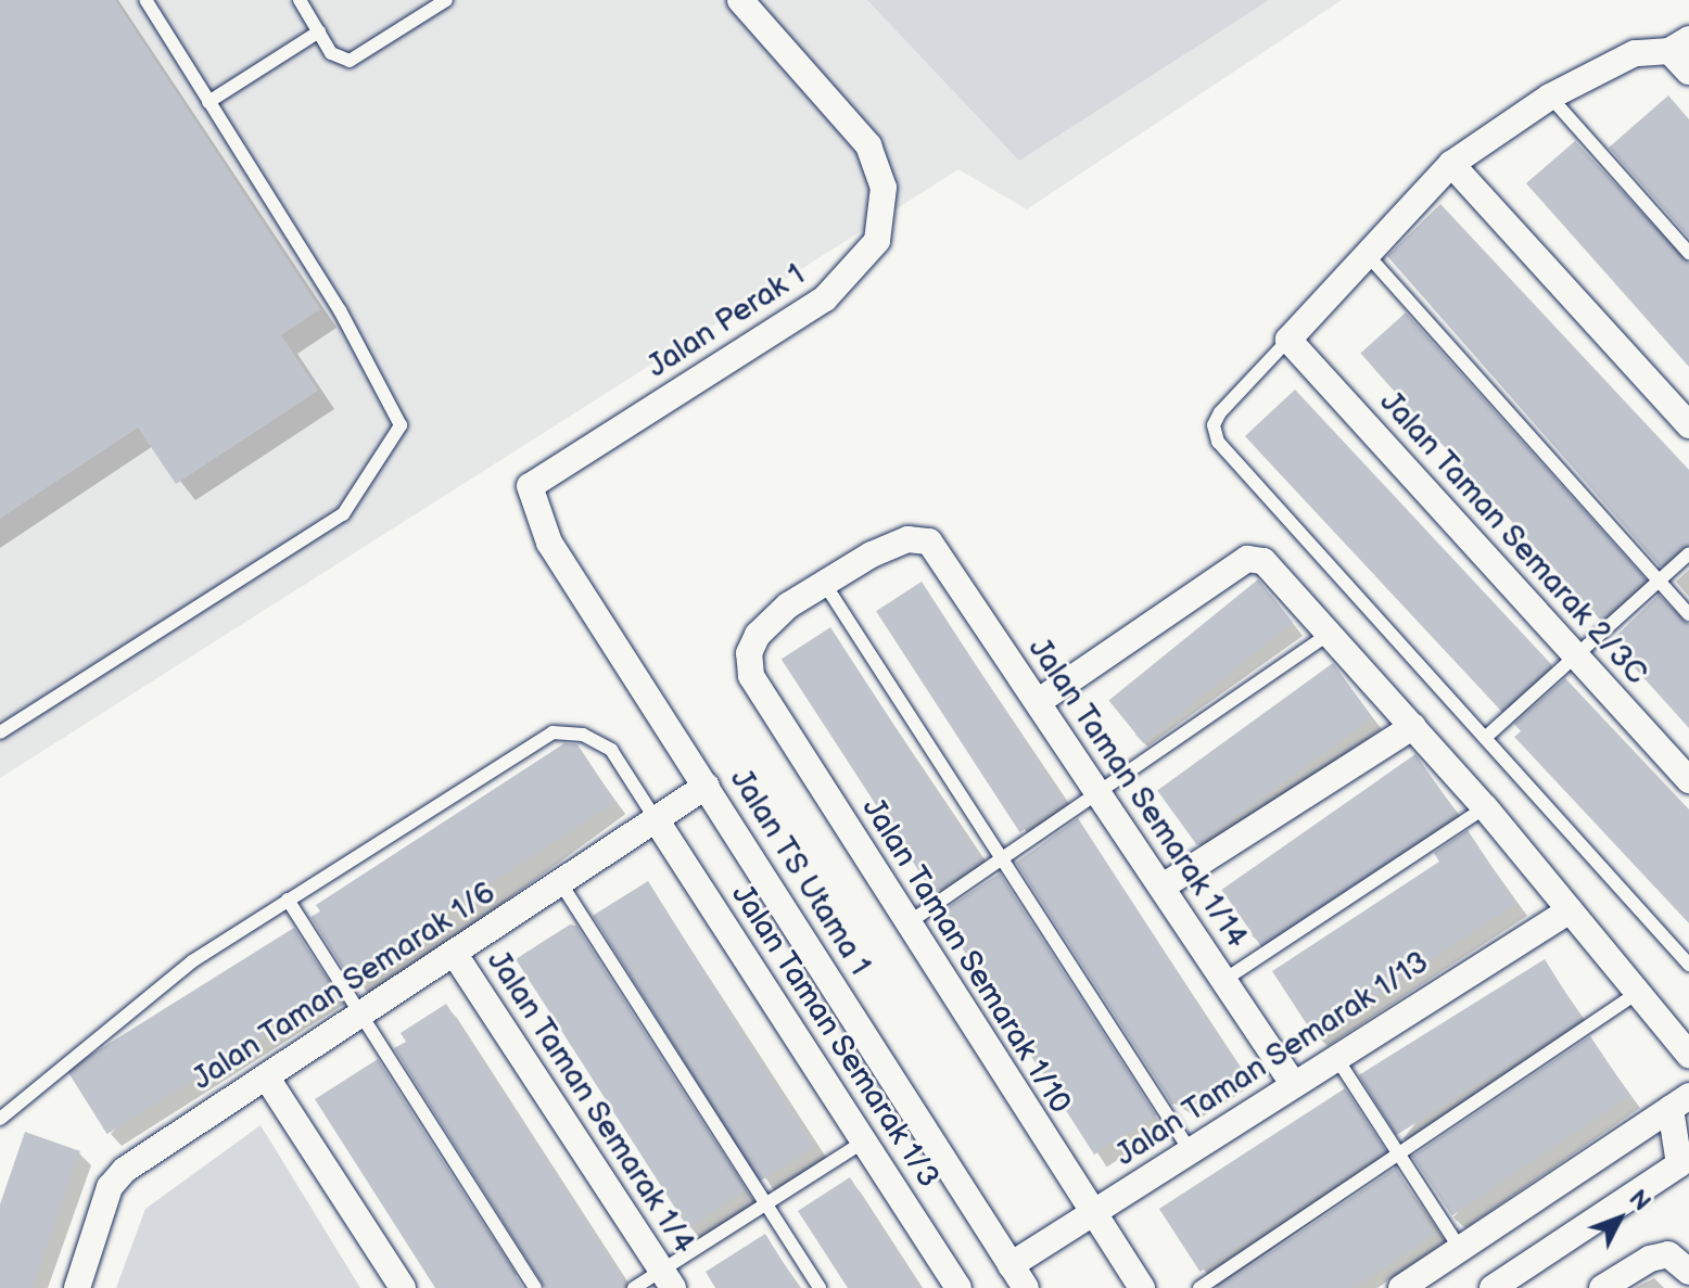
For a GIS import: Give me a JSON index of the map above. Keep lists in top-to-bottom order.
{
  "streets": {
    "street": [
      "Jalan Perak 1",
      "Jalan Taman Semarak 2/3C",
      "Jalan Taman Semarak 1/14",
      "Jalan TS Utama 1",
      "Jalan Taman Semarak 1/10",
      "Jalan Taman Semarak 1/6",
      "Jalan Taman Semarak 1/3",
      "Jalan Taman Semarak 1/13",
      "Jalan Taman Semarak 1/4"
    ]
  },
  "crossings": [
    ["Jalan Perak 1", "Jalan TS Utama 1"],
    ["Jalan Taman Semarak 1/14", "Jalan Taman Semarak 1/10"],
    ["Jalan Taman Semarak 1/14", "Jalan Taman Semarak 1/13"],
    ["Jalan TS Utama 1", "Jalan Taman Semarak 1/6"],
    ["Jalan TS Utama 1", "Jalan Taman Semarak 1/13"],
    ["Jalan Taman Semarak 1/10", "Jalan Taman Semarak 1/13"],
    ["Jalan Taman Semarak 1/6", "Jalan Taman Semarak 1/3"],
    ["Jalan Taman Semarak 1/6", "Jalan Taman Semarak 1/4"]
  ],
  "north": "top right"
}
